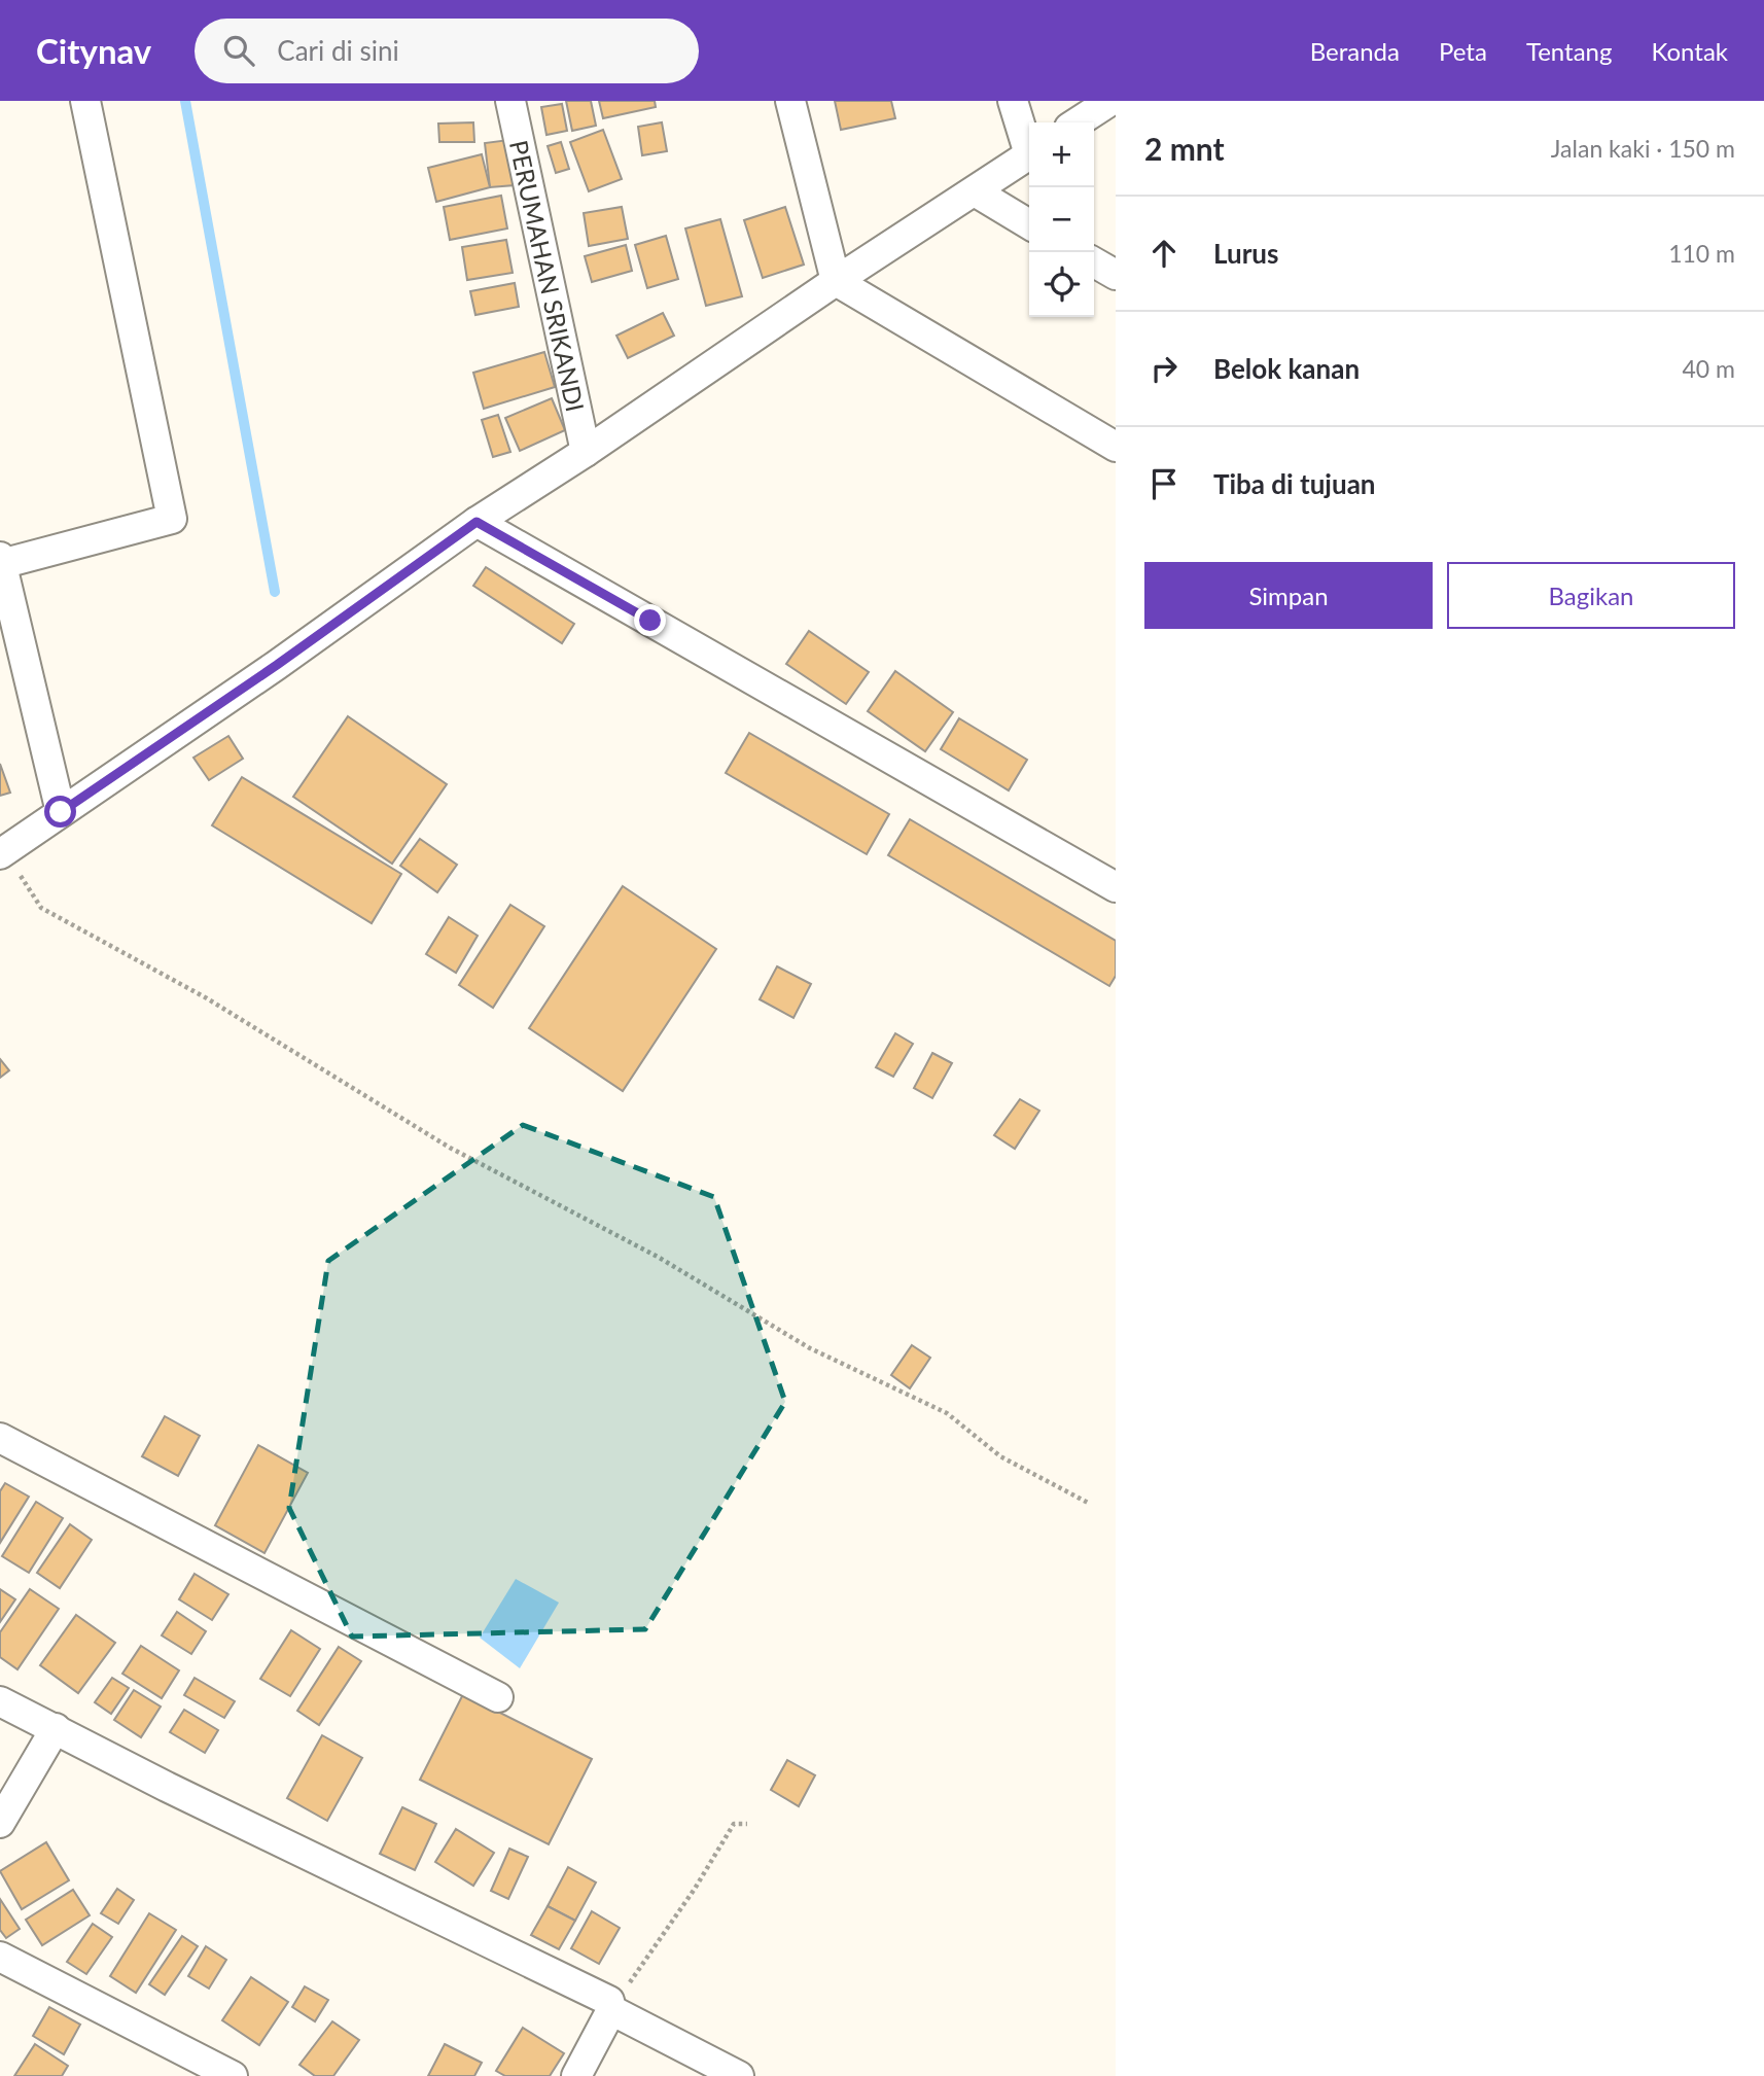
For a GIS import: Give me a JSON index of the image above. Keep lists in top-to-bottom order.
{
  "streets": {
    "street": ["PERUMAHAN SRIKANDI"]
  },
  "page": {
    "header": "Citynav",
    "search": "Cari di sini",
    "nav": [
      "Beranda",
      "Peta",
      "Tentang",
      "Kontak"
    ],
    "heading": ["2 mnt", "Jalan kaki · 150 m"],
    "map_buttons": ["+", "−"],
    "list": [
      ["Lurus", "110 m"],
      ["Belok kanan", "40 m"],
      "Tiba di tujuan"
    ],
    "buttons": ["Simpan", "Bagikan"]
  }
}
